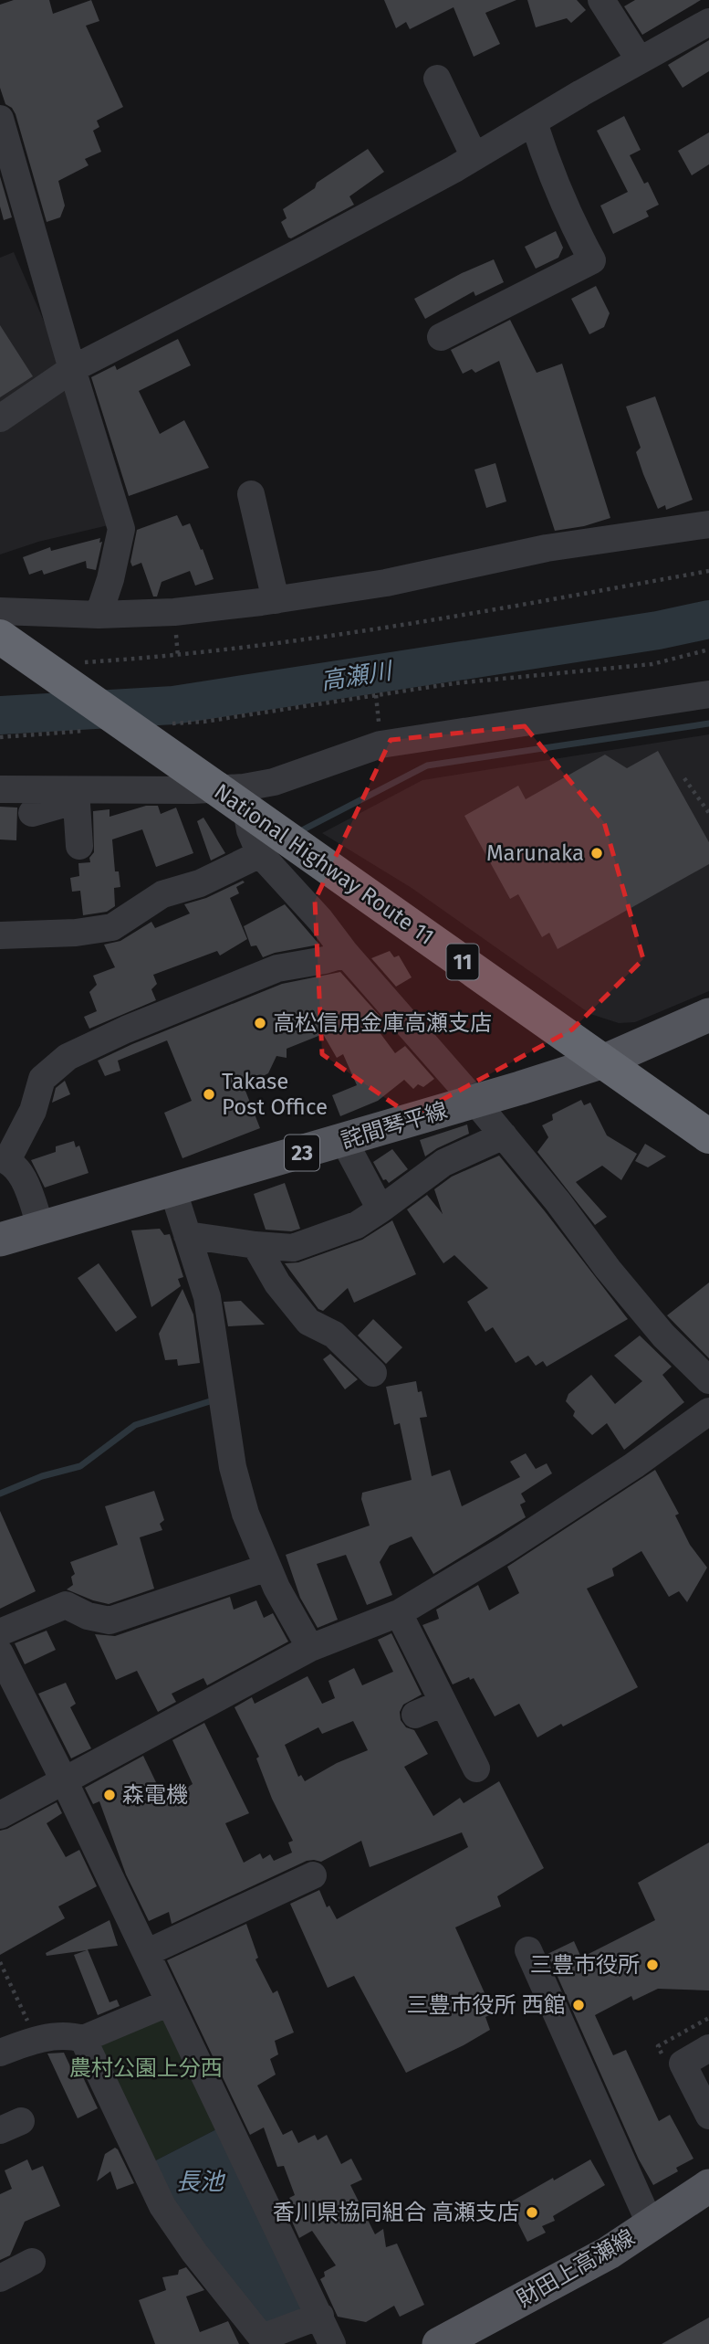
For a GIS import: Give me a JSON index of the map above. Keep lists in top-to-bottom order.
{
  "streets": {
    "highway": ["National Highway Route 11", "11"],
    "main road": ["詫間琴平線", "23", "財田上高瀬線"]
  },
  "crossings": [
    ["National Highway Route 11", "詫間琴平線"]
  ],
  "water": ["高瀬川", "長池"],
  "parks": ["農村公園上分西"],
  "places": [
    "Marunaka",
    "高松信用金庫高瀬支店",
    "Takase Post Office",
    "森電機",
    "三豊市役所",
    "三豊市役所 西館",
    "香川県協同組合 高瀬支店"
  ]
}
